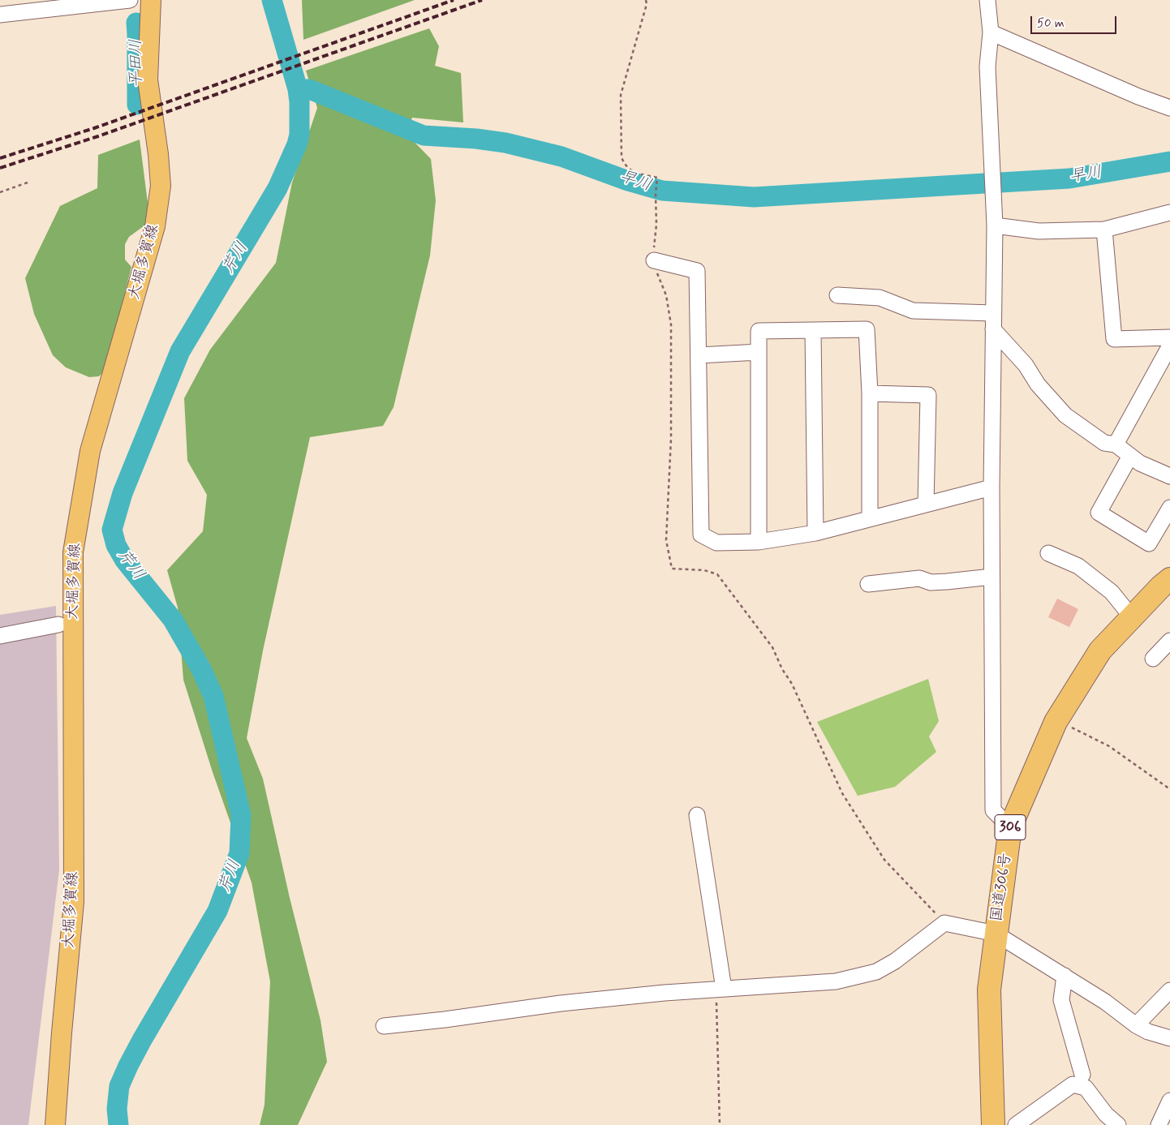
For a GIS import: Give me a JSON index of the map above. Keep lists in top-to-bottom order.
{
  "streets": {
    "highway": ["306", "国道306号"],
    "main road": ["大堀多賀線"]
  },
  "water": ["平田川", "早川", "芹川"],
  "scale_bar": "50 m"
}
